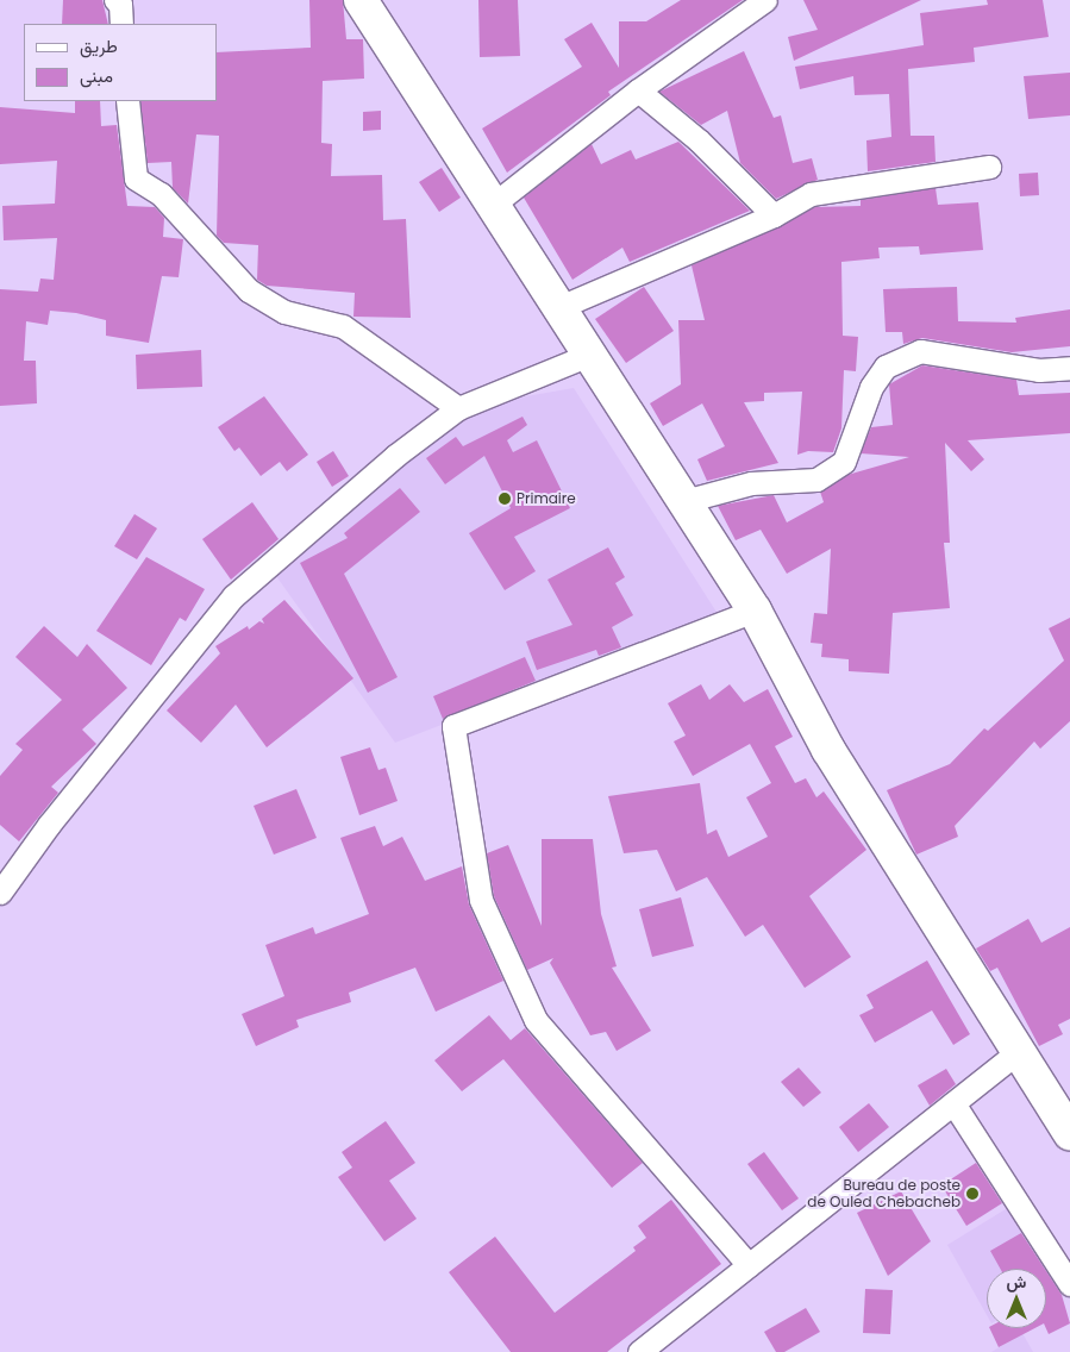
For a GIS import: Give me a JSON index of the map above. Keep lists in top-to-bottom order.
{
  "places": ["Primaire", "Bureau de poste de Ouled Chebacheb"],
  "legend": ["طريق", "مبنى"],
  "north": "top"
}
